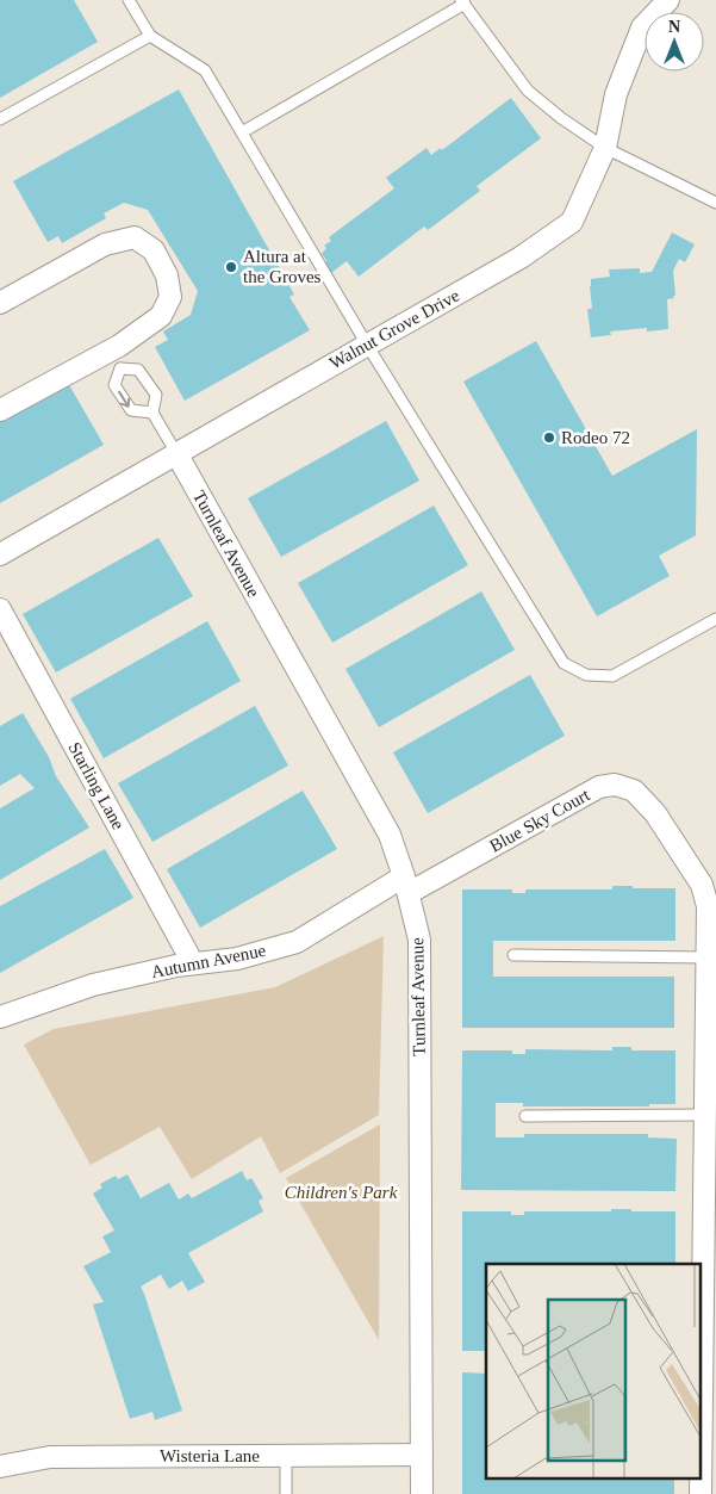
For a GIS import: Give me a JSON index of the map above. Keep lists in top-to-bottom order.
{
  "streets": {
    "street": [
      "Walnut Grove Drive",
      "Turnleaf Avenue",
      "Starling Lane",
      "Blue Sky Court",
      "Autumn Avenue",
      "Wisteria Lane"
    ]
  },
  "crossings": [
    ["Walnut Grove Drive", "Turnleaf Avenue"],
    ["Turnleaf Avenue", "Blue Sky Court"],
    ["Turnleaf Avenue", "Autumn Avenue"],
    ["Turnleaf Avenue", "Wisteria Lane"],
    ["Starling Lane", "Autumn Avenue"],
    ["Blue Sky Court", "Autumn Avenue"]
  ],
  "parks": ["Children's Park"],
  "places": ["Altura at the Groves", "Rodeo 72"],
  "north": "top"
}
